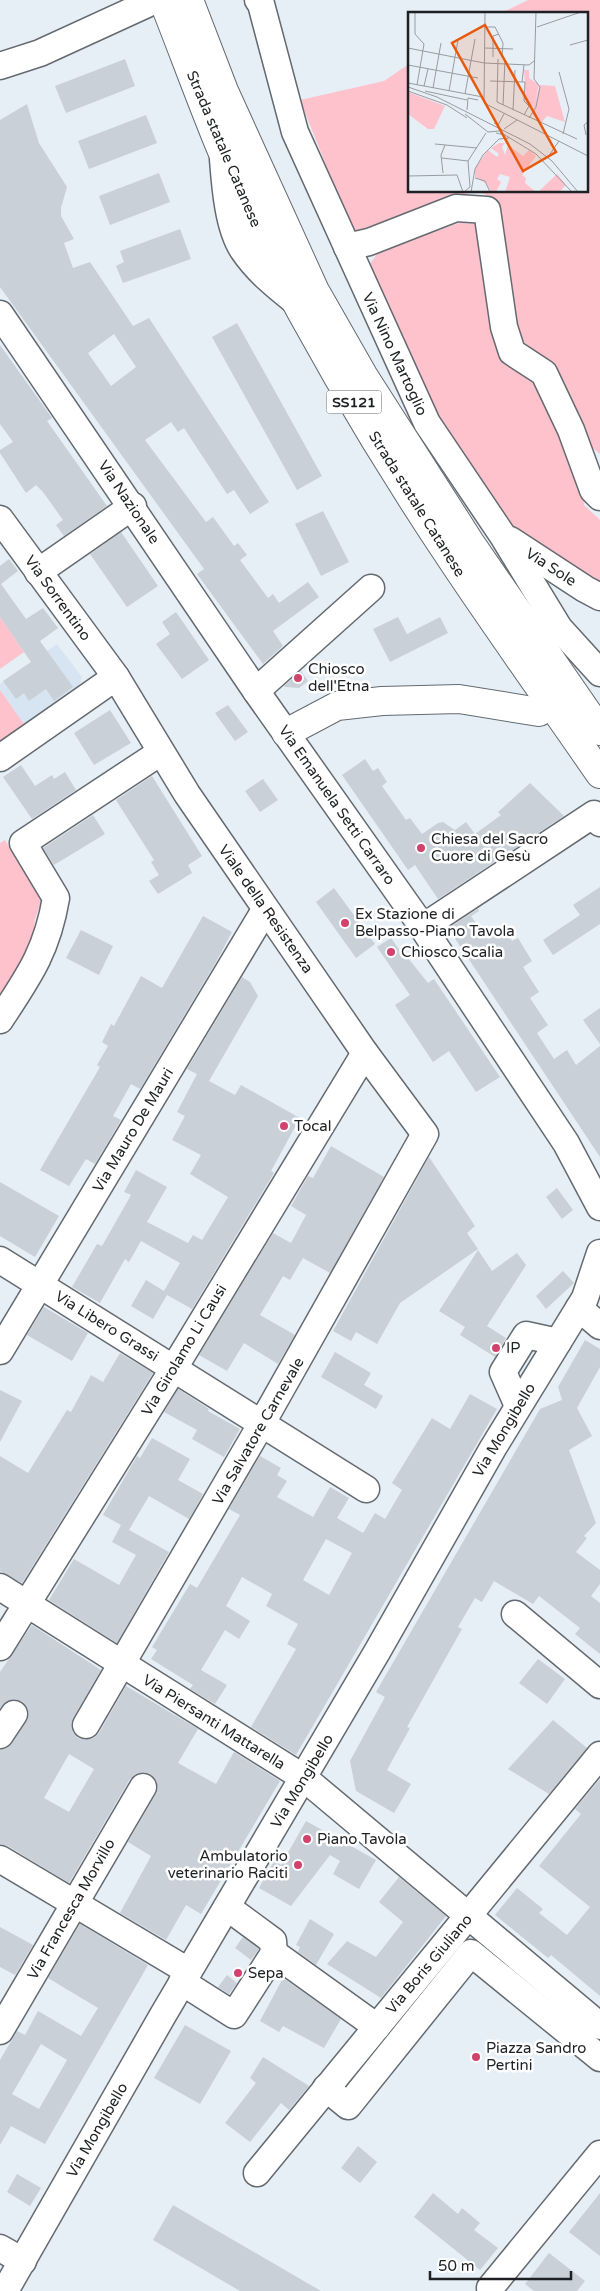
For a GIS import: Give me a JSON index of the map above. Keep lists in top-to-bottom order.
{
  "streets": {
    "main road": ["Strada statale Catanese", "SS121"],
    "street": [
      "Via Nino Martoglio",
      "Via Nazionale",
      "Via Sole",
      "Via Sorrentino",
      "Via Emanuela Setti Carraro",
      "Viale della Resistenza",
      "Via Mauro De Mauri",
      "Via Libero Grassi",
      "Via Girolamo Li Causi",
      "Via Mongibello",
      "Via Salvatore Carnevale",
      "Via Piersanti Mattarella",
      "Via Francesca Morvillo",
      "Via Boris Giuliano"
    ]
  },
  "crossings": [
    ["Via Nino Martoglio", "Via Sole"],
    ["Via Nazionale", "Via Emanuela Setti Carraro"],
    ["Via Sorrentino", "Viale della Resistenza"],
    ["Viale della Resistenza", "Via Mauro De Mauri"],
    ["Viale della Resistenza", "Via Girolamo Li Causi"],
    ["Viale della Resistenza", "Via Salvatore Carnevale"],
    ["Via Mauro De Mauri", "Via Libero Grassi"],
    ["Via Libero Grassi", "Via Girolamo Li Causi"],
    ["Via Libero Grassi", "Via Salvatore Carnevale"],
    ["Via Girolamo Li Causi", "Via Piersanti Mattarella"],
    ["Via Mongibello", "Via Piersanti Mattarella"],
    ["Via Salvatore Carnevale", "Via Piersanti Mattarella"],
    ["Via Piersanti Mattarella", "Via Boris Giuliano"]
  ],
  "places": [
    "Chiosco dell'Etna",
    "Chiesa del Sacro Cuore di Gesù",
    "Ex Stazione di Belpasso-Piano Tavola",
    "Chiosco Scalia",
    "Tocal",
    "IP",
    "Piano Tavola",
    "Ambulatorio veterinario Raciti",
    "Sepa",
    "Piazza Sandro Pertini"
  ],
  "scale_bar": "50 m"
}
